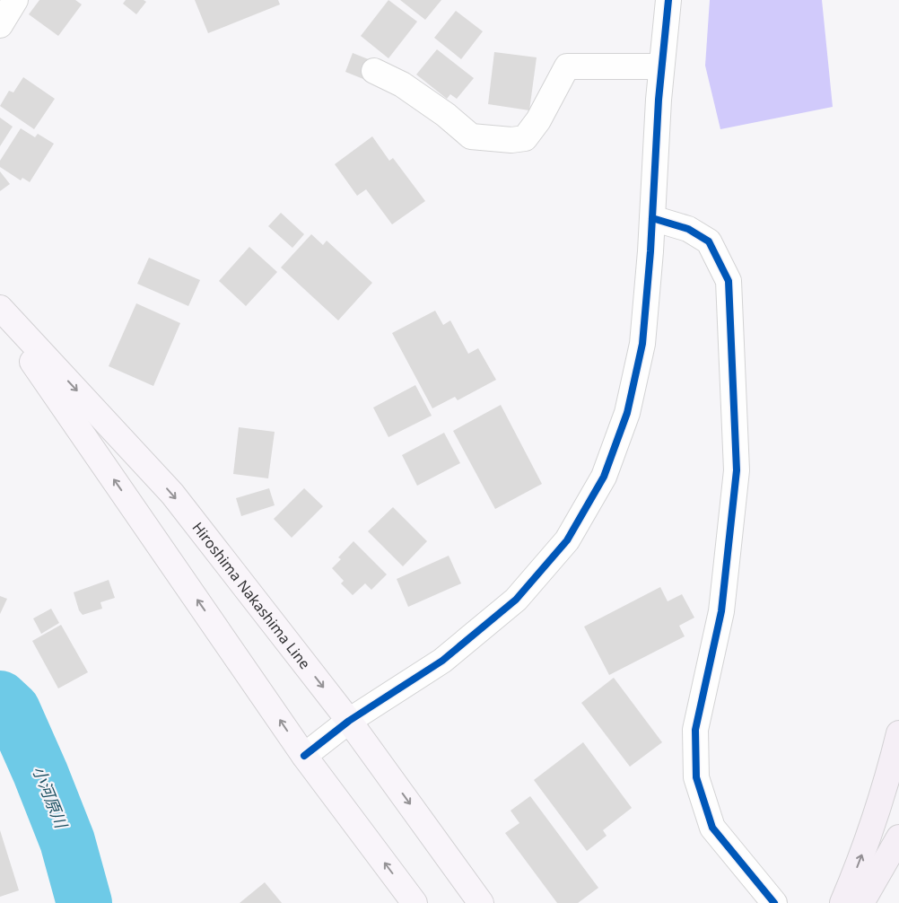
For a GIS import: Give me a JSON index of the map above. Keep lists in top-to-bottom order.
{
  "streets": {
    "main road": ["Hiroshima Nakashima Line"]
  },
  "water": ["小河原川"]
}
